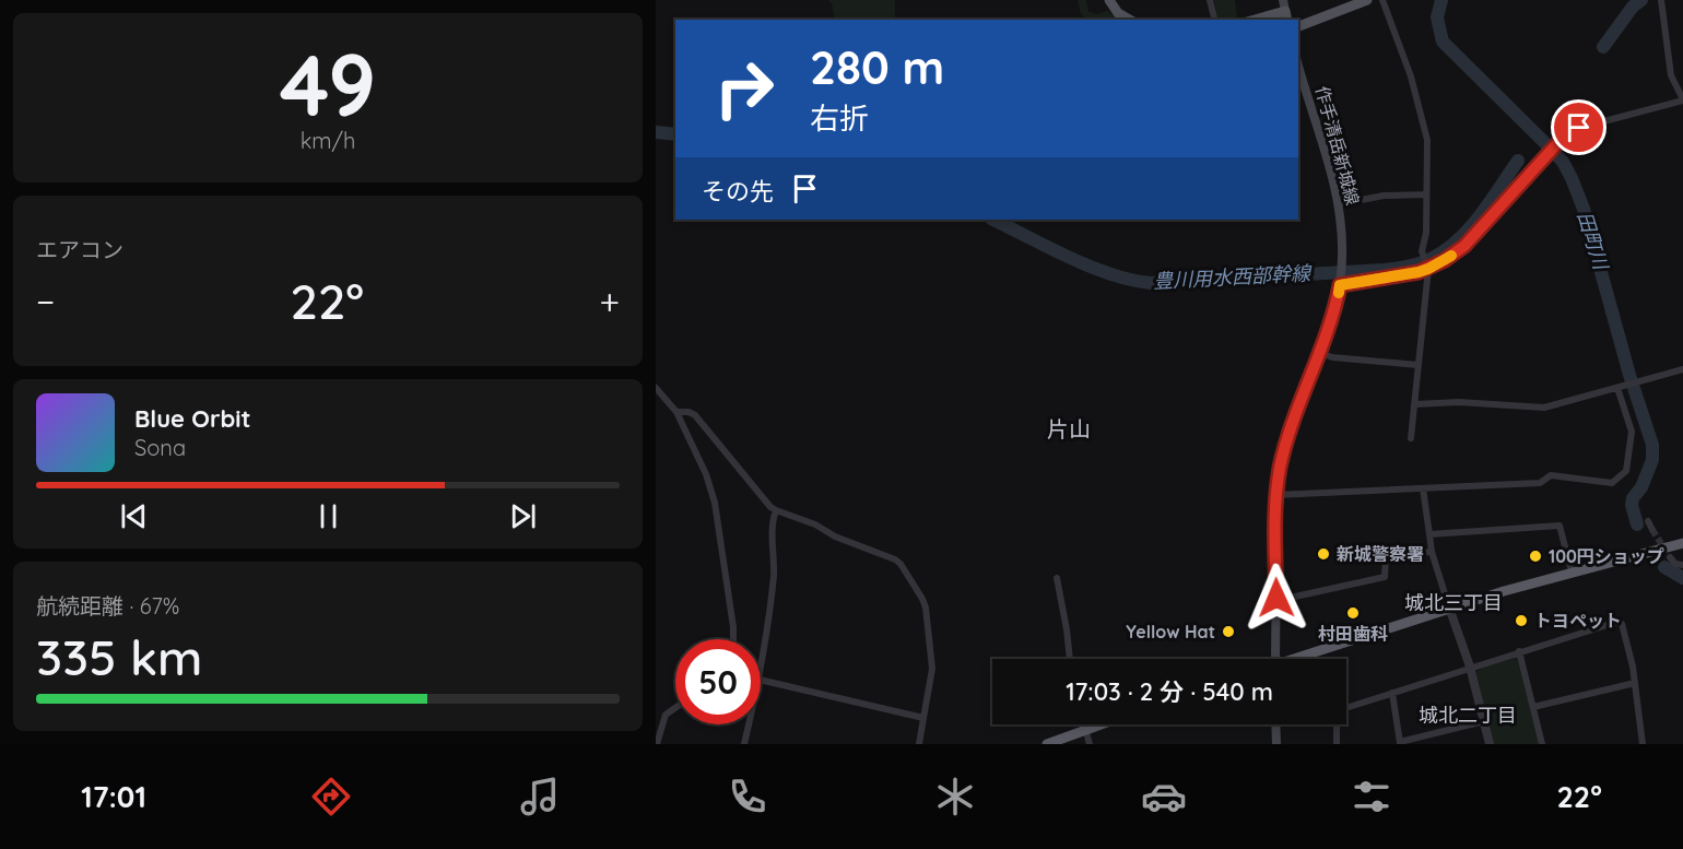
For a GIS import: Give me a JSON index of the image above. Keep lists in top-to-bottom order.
{
  "streets": {
    "main road": ["作手清岳新城線"]
  },
  "districts": ["片山", "城北三丁目", "城北二丁目"],
  "water": ["田町川", "豊川用水西部幹線"],
  "places": [
    "新城警察署",
    "100円ショップ",
    "村田歯科",
    "トヨペット",
    "Yellow Hat"
  ],
  "page": {
    "tile": [
      ["49", "km/h"],
      "エアコン",
      ["航続距離 · 67%", "335 km"]
    ],
    "turn": ["280 m", "右折"],
    "then": "その先",
    "heat": ["−", "22°", "+"],
    "song": ["Blue Orbit", "Sona"],
    "limit": "50",
    "trip": "17:03 · 2 分 · 540 m",
    "tabs": ["17:01", "22°"]
  }
}
